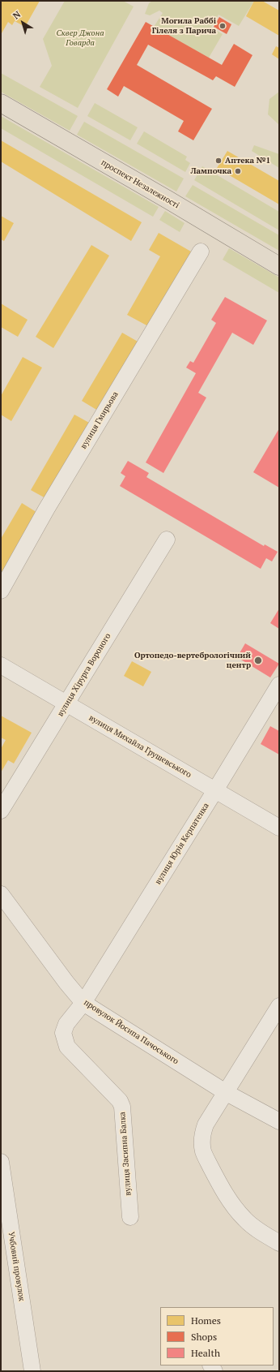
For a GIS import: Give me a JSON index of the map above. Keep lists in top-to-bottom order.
{
  "streets": {
    "main road": ["проспект Незалежності"],
    "street": [
      "вулиця Гмирьова",
      "вулиця Хірурга Вороного",
      "вулиця Михайла Грушевського",
      "вулиця Юрія Керпатенка",
      "провулок Йосипа Пачоського",
      "вулиця Засипна Балка",
      "Учбовий провулок"
    ]
  },
  "crossings": [
    ["вулиця Хірурга Вороного", "вулиця Михайла Грушевського"],
    ["вулиця Михайла Грушевського", "вулиця Юрія Керпатенка"],
    ["вулиця Юрія Керпатенка", "провулок Йосипа Пачоського"],
    ["вулиця Юрія Керпатенка", "вулиця Засипна Балка"],
    ["провулок Йосипа Пачоського", "вулиця Засипна Балка"]
  ],
  "parks": ["Сквер Джона Говарда"],
  "places": [
    "Могила Раббі Гілеля з Парича",
    "Аптека №1",
    "Лампочка",
    "Ортопедо-вертебрологічний центр"
  ],
  "legend": ["Homes", "Shops", "Health"],
  "north": "top left"
}
